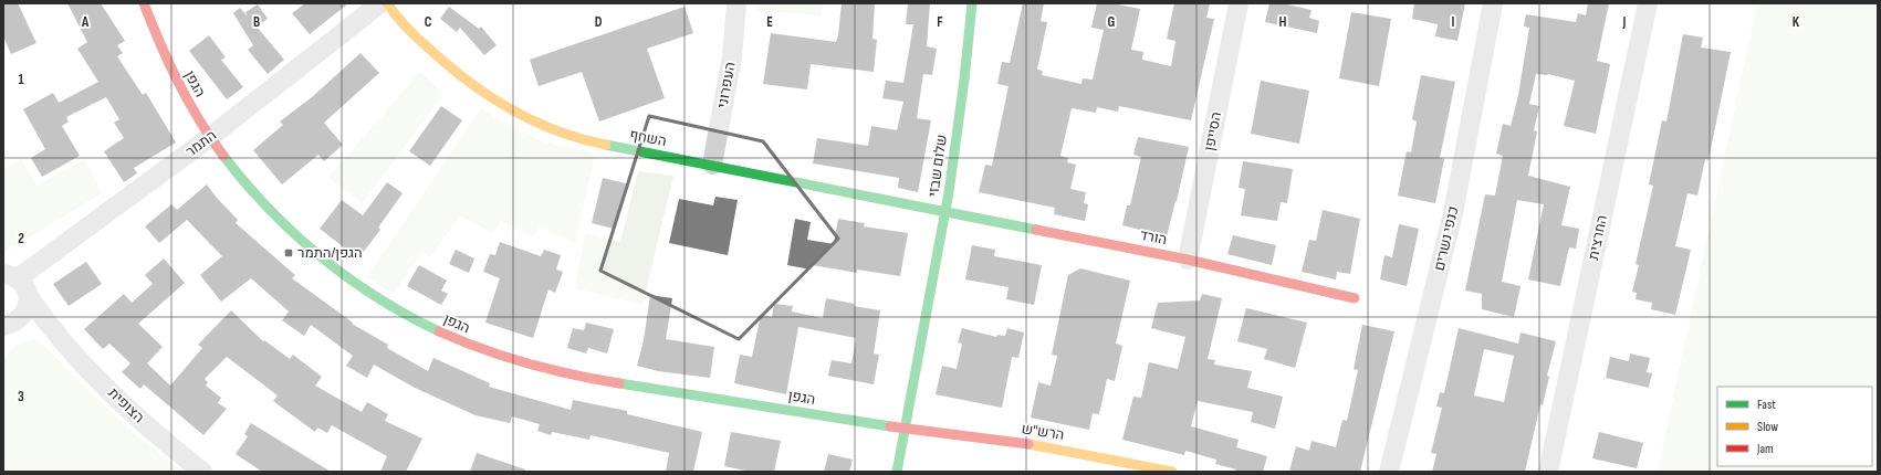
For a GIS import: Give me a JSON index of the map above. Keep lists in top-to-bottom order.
{
  "streets": {
    "street": [
      "הגפן",
      "העפרוני",
      "הסייפן",
      "השחף",
      "התמר",
      "שלום שבזי",
      "הורד",
      "החרצית",
      "כנפי נשרים",
      "הצופית",
      "הרש''ש"
    ]
  },
  "crossings": [
    ["הגפן", "התמר"],
    ["הגפן", "שלום שבזי"],
    ["הגפן", "הרש''ש"],
    ["העפרוני", "השחף"],
    ["הסייפן", "הורד"],
    ["השחף", "שלום שבזי"],
    ["השחף", "הורד"],
    ["התמר", "הצופית"],
    ["שלום שבזי", "הורד"],
    ["שלום שבזי", "הרש''ש"]
  ],
  "places": {
    "transit": ["הגפן/התמר"]
  },
  "legend": ["Fast", "Slow", "Jam"],
  "grid": {
    "columns": [
      "A",
      "B",
      "C",
      "D",
      "E",
      "F",
      "G",
      "H",
      "I",
      "J",
      "K"
    ],
    "rows": ["1", "2", "3"]
  }
}
